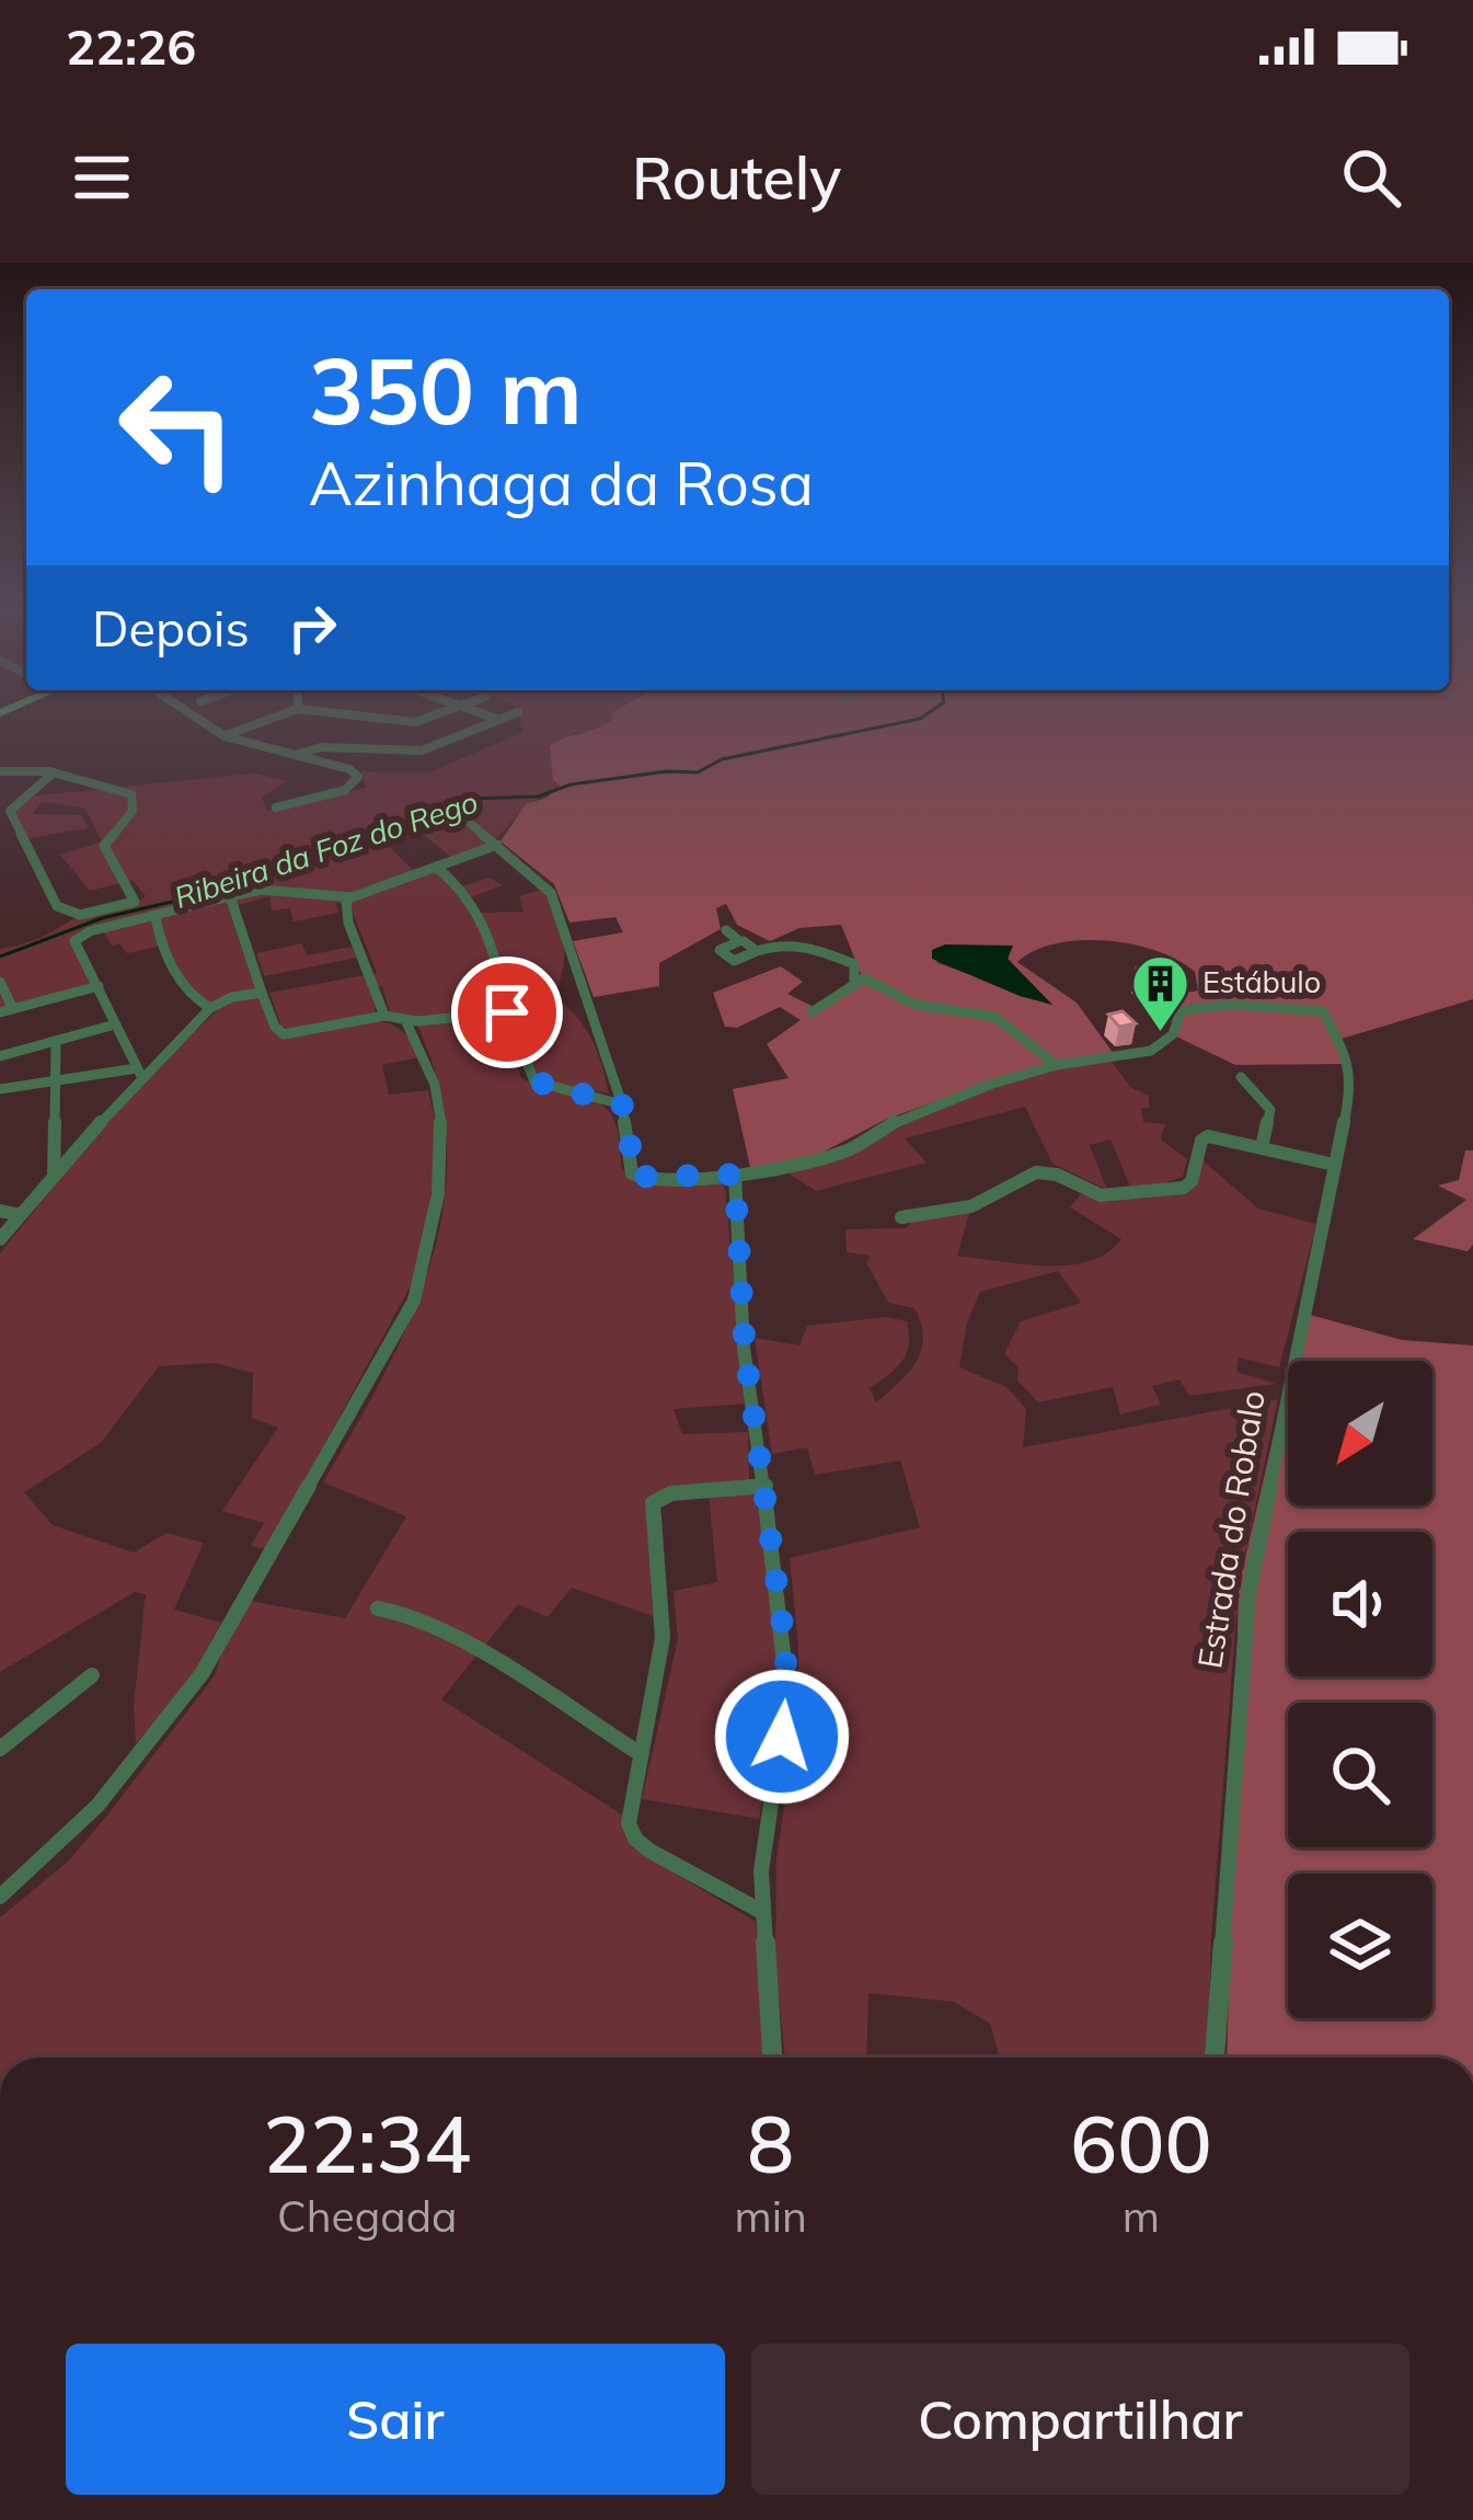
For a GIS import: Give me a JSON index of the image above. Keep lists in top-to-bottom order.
{
  "streets": {
    "street": ["Estrada do Robalo"]
  },
  "water": ["Ribeira da Foz do Rego"],
  "places": {
    "building": ["Estábulo"]
  },
  "north": "bottom left",
  "page": {
    "status": "22:26",
    "header": "Routely",
    "turn": ["350 m", "Azinhaga da Rosa"],
    "then": "Depois",
    "eta": [
      "22:34",
      "Chegada",
      "8",
      "min",
      "600",
      "m"
    ],
    "buttons": ["Sair", "Compartilhar"]
  }
}
